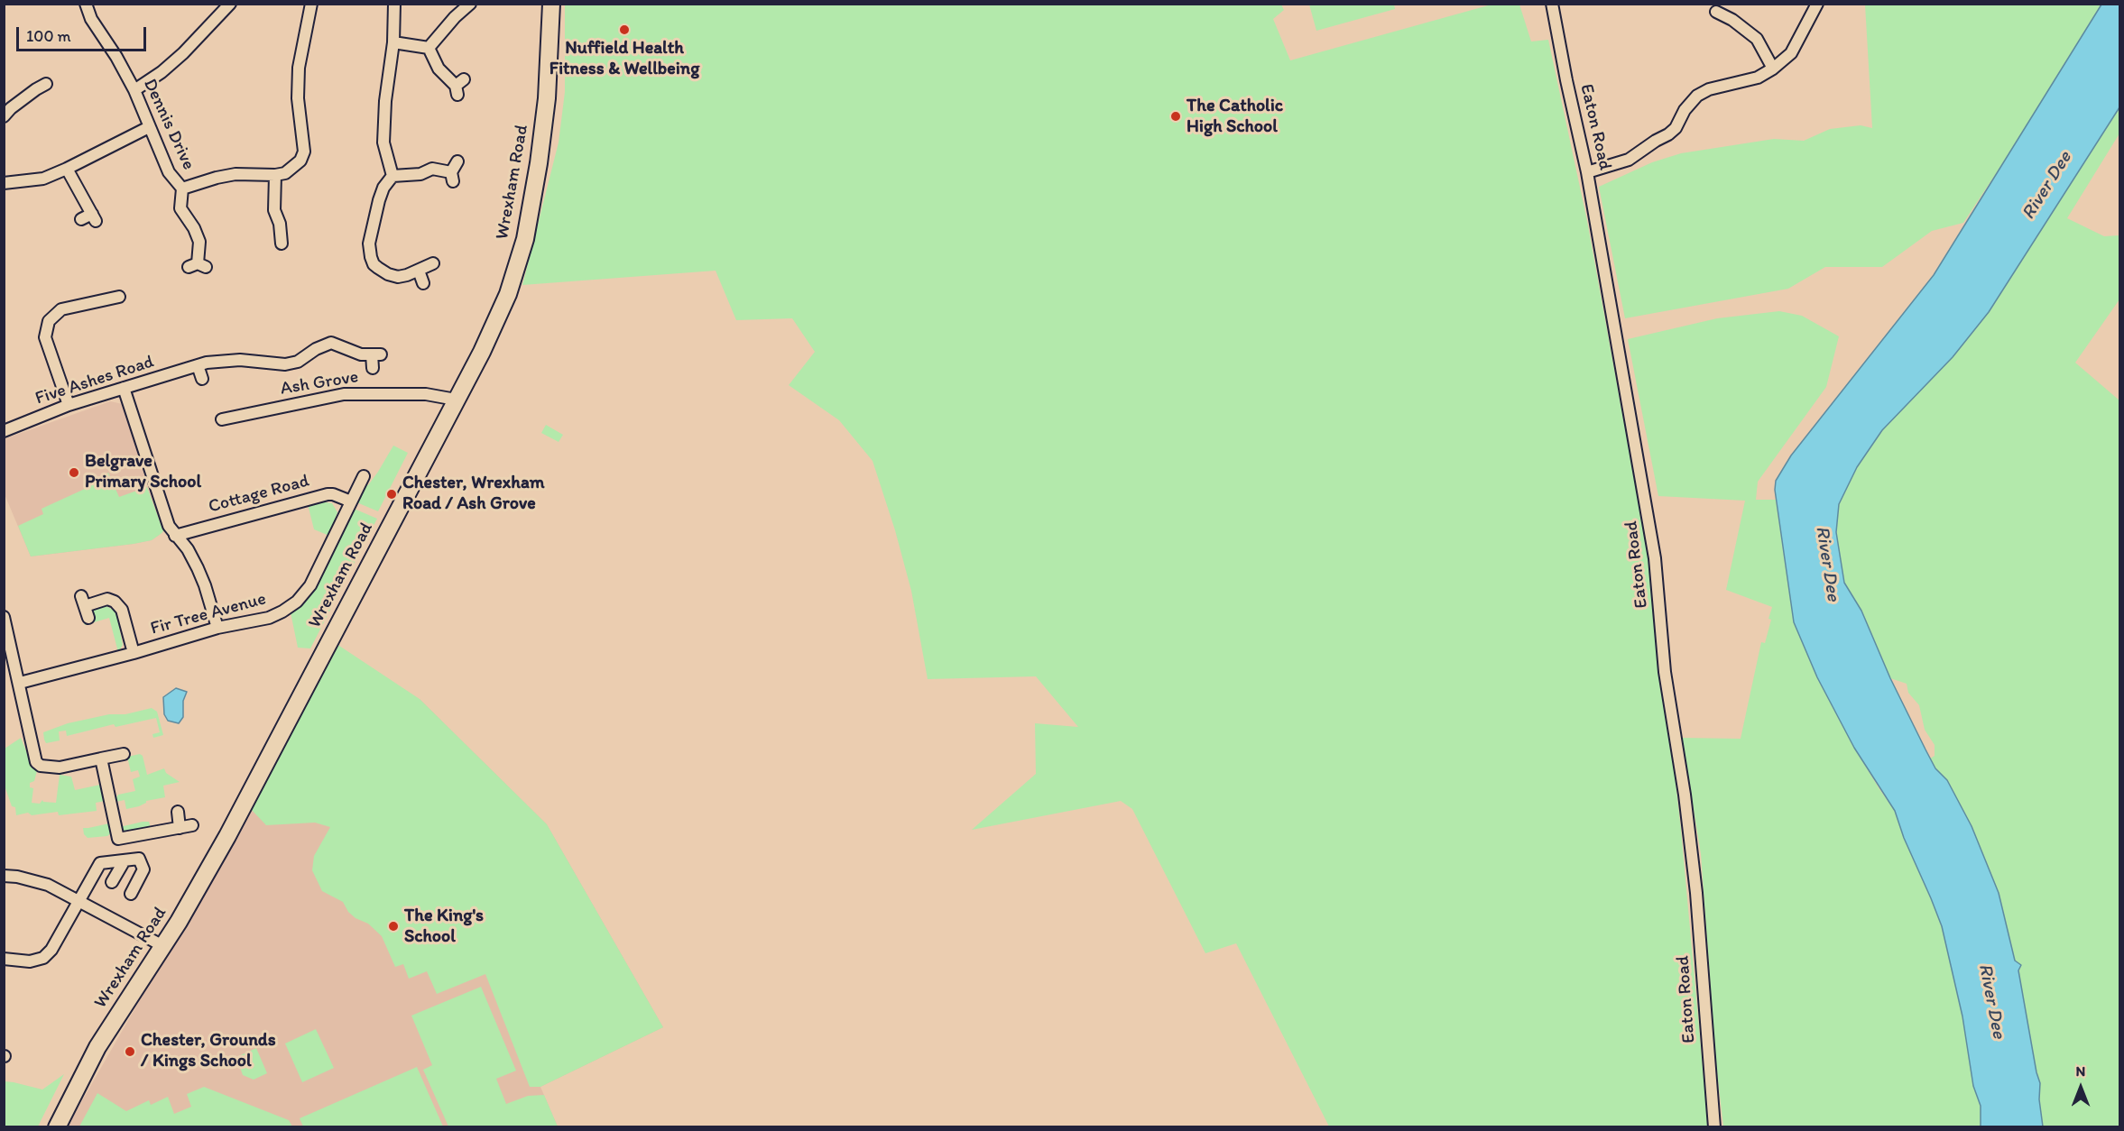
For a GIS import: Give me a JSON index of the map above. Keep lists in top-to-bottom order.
{
  "streets": {
    "highway": ["Wrexham Road"],
    "street": [
      "Dennis Drive",
      "Eaton Road",
      "Five Ashes Road",
      "Ash Grove",
      "Cottage Road",
      "Fir Tree Avenue"
    ]
  },
  "crossings": [
    ["Wrexham Road", "Ash Grove"],
    ["Cottage Road", "Fir Tree Avenue"]
  ],
  "water": ["River Dee"],
  "places": [
    "Nuffield Health Fitness & Wellbeing",
    "The Catholic High School",
    "Belgrave Primary School",
    "Chester, Wrexham Road / Ash Grove",
    "The King's School",
    "Chester, Grounds / Kings School"
  ],
  "scale_bar": "100 m",
  "north": "top"
}
